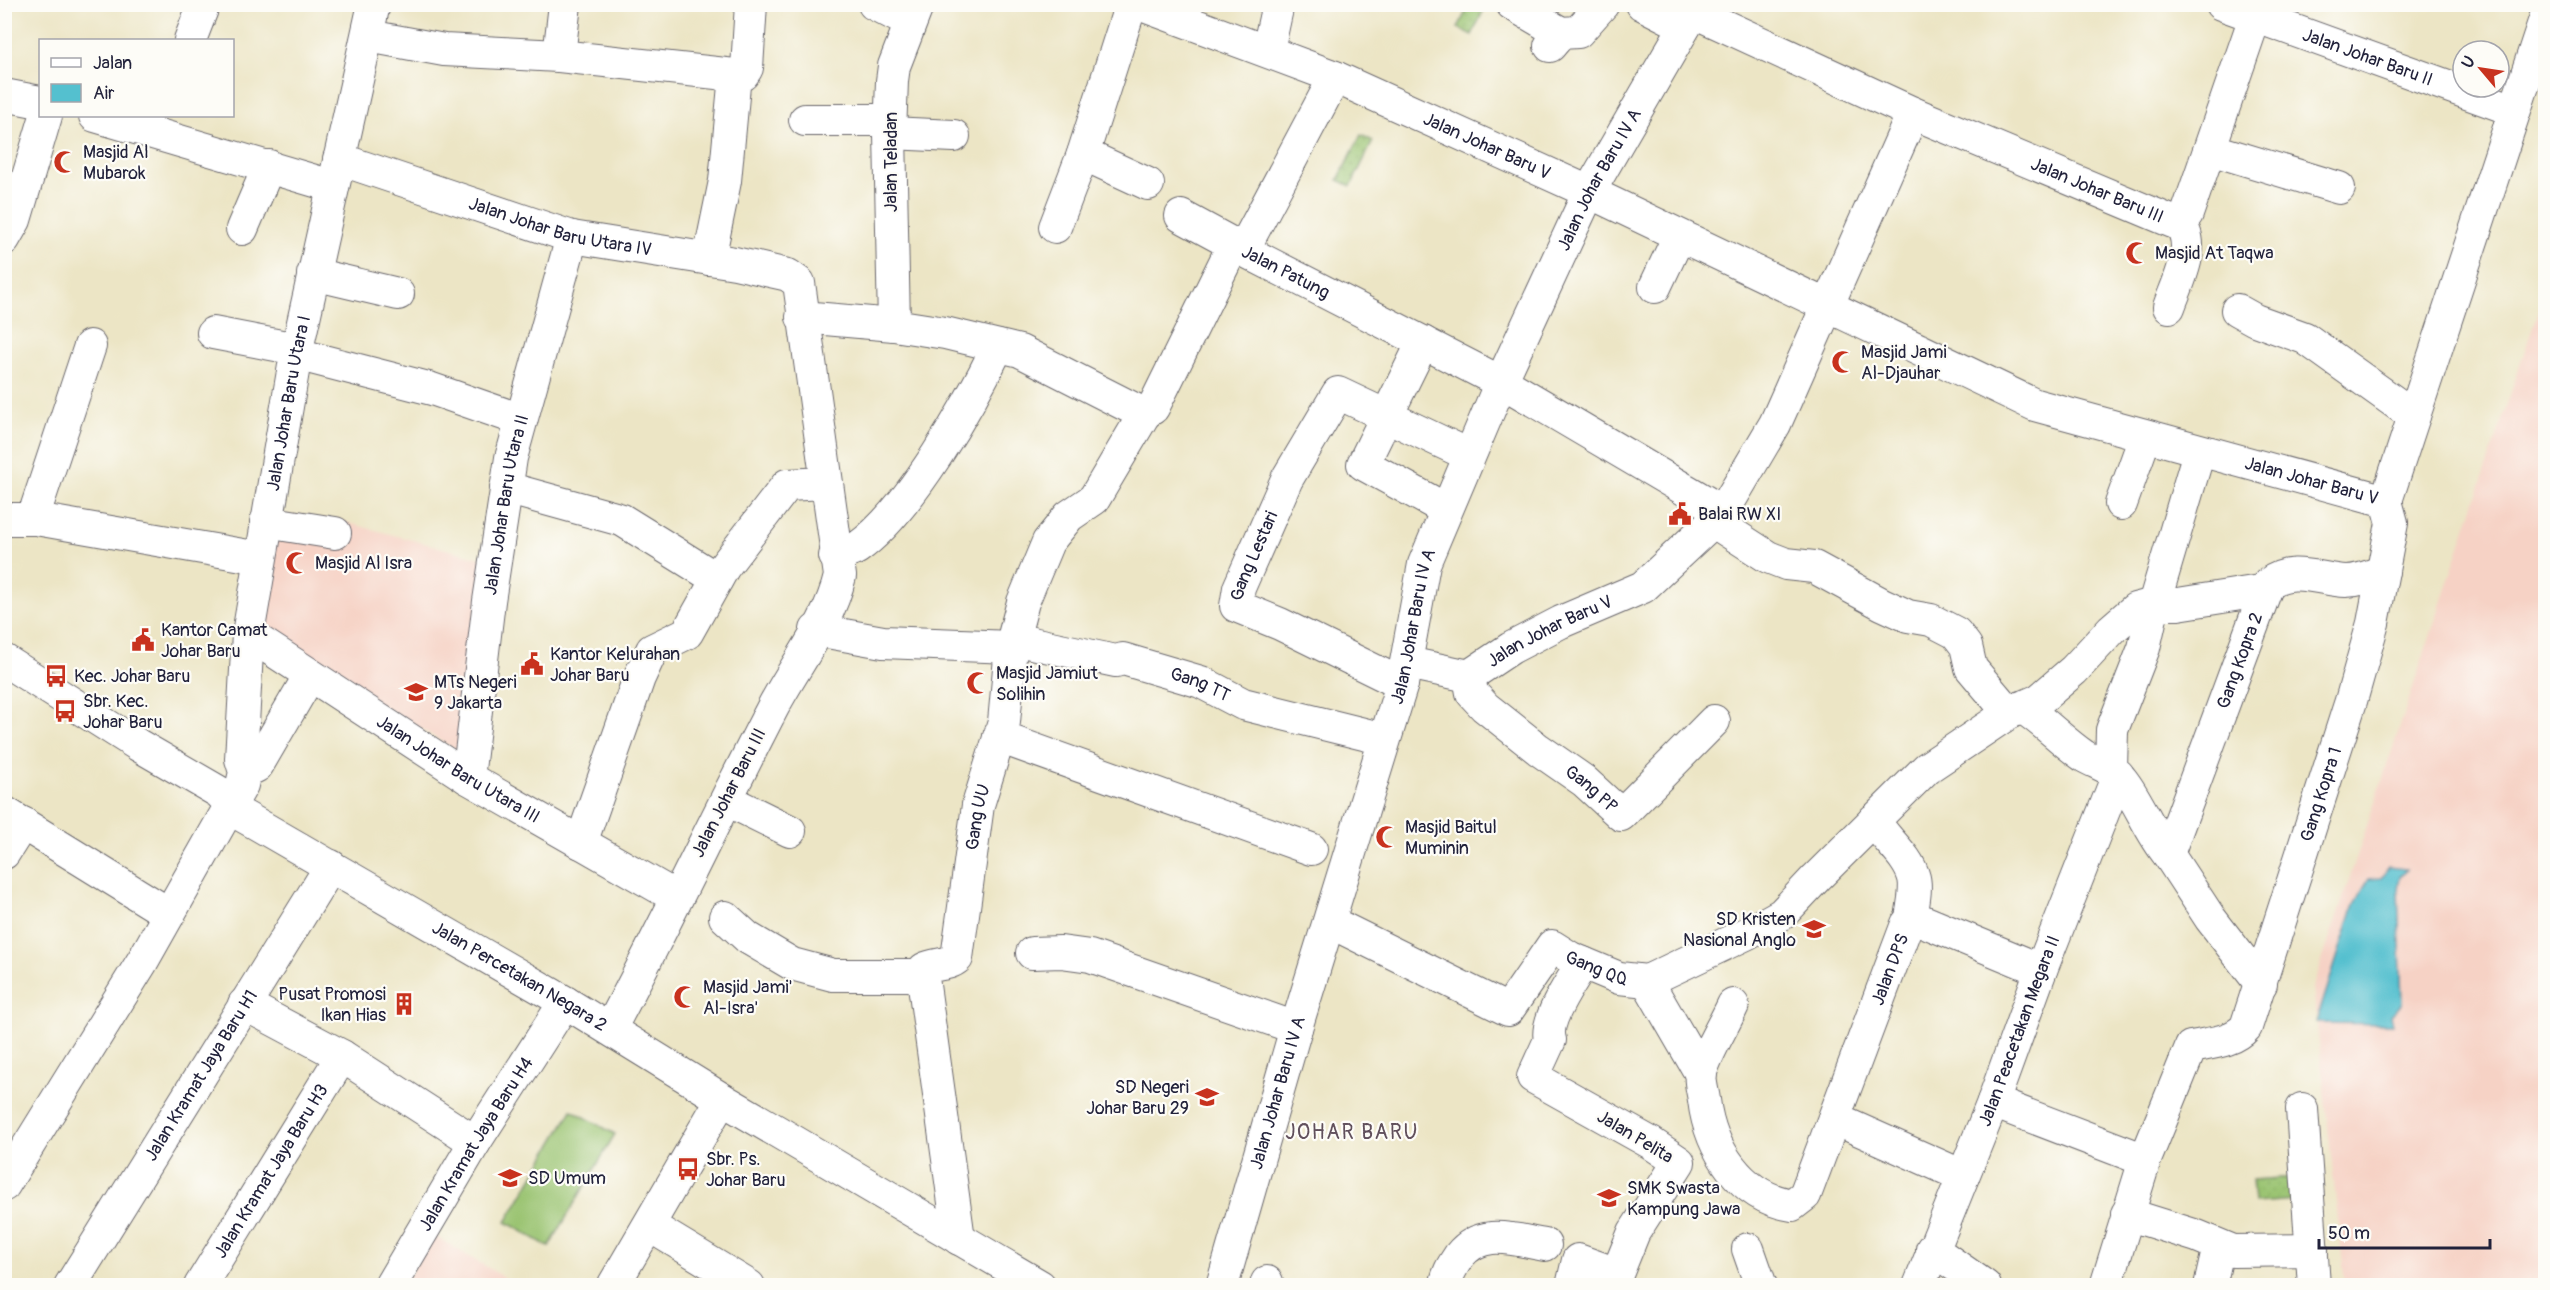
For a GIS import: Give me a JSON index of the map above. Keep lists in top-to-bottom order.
{
  "streets": {
    "street": [
      "Jalan Johar Baru II",
      "Jalan Johar Baru V",
      "Jalan Teladan",
      "Jalan Johar Baru IV A",
      "Jalan Johar Baru III",
      "Jalan Johar Baru Utara IV",
      "Jalan Patung",
      "Jalan Johar Baru Utara I",
      "Jalan Johar Baru Utara II",
      "Gang Lestari",
      "Gang Kopra 2",
      "Gang TT",
      "Jalan Johar Baru Utara III",
      "Gang PP",
      "Gang Kopra 1",
      "Gang UU",
      "Gang QQ",
      "Jalan DPS",
      "Jalan Percetakan Negara 2",
      "Jalan Peacetakan Megara II",
      "Jalan Kramat Jaya Baru H1",
      "Jalan Pelita",
      "Jalan Kramat Jaya Baru H4",
      "Jalan Kramat Jaya Baru H3"
    ]
  },
  "crossings": [
    ["Jalan Johar Baru II", "Jalan Johar Baru V"],
    ["Jalan Johar Baru II", "Jalan Johar Baru III"],
    ["Jalan Johar Baru V", "Jalan Johar Baru IV A"],
    ["Jalan Johar Baru V", "Jalan Patung"],
    ["Jalan Johar Baru V", "Gang Lestari"],
    ["Jalan Johar Baru V", "Gang PP"],
    ["Jalan Johar Baru V", "Gang Kopra 1"],
    ["Jalan Johar Baru IV A", "Jalan Johar Baru III"],
    ["Jalan Johar Baru IV A", "Jalan Patung"],
    ["Jalan Johar Baru IV A", "Gang Lestari"],
    ["Jalan Johar Baru IV A", "Gang TT"],
    ["Jalan Johar Baru IV A", "Gang QQ"],
    ["Jalan Johar Baru III", "Jalan Johar Baru Utara IV"],
    ["Jalan Johar Baru III", "Gang TT"],
    ["Jalan Johar Baru III", "Jalan Johar Baru Utara III"],
    ["Jalan Johar Baru III", "Jalan Percetakan Negara 2"],
    ["Jalan Johar Baru Utara IV", "Jalan Johar Baru Utara I"],
    ["Jalan Johar Baru Utara IV", "Jalan Johar Baru Utara II"],
    ["Jalan Patung", "Gang UU"],
    ["Jalan Patung", "Gang QQ"],
    ["Jalan Patung", "Jalan Peacetakan Megara II"],
    ["Jalan Johar Baru Utara I", "Jalan Johar Baru Utara III"],
    ["Jalan Johar Baru Utara I", "Jalan Percetakan Negara 2"],
    ["Jalan Johar Baru Utara II", "Jalan Johar Baru Utara III"],
    ["Gang Kopra 2", "Gang Kopra 1"],
    ["Gang TT", "Gang UU"],
    ["Gang QQ", "Jalan Pelita"],
    ["Jalan DPS", "Jalan Peacetakan Megara II"],
    ["Jalan Percetakan Negara 2", "Jalan Kramat Jaya Baru H1"],
    ["Jalan Percetakan Negara 2", "Jalan Kramat Jaya Baru H4"]
  ],
  "districts": ["JOHAR BARU"],
  "places": {
    "mosque": [
      "Masjid Al Mubarok",
      "Masjid At Taqwa",
      "Masjid Jami Al-Djauhar",
      "Masjid Al Isra",
      "Masjid Jamiut Solihin",
      "Masjid Baitul Muminin",
      "Masjid Jami' Al-Isra'"
    ],
    "public building": ["Balai RW XI", "Kantor Camat Johar Baru", "Kantor Kelurahan Johar Baru"],
    "bus stop": ["Kec. Johar Baru", "Sbr. Kec. Johar Baru", "Sbr. Ps. Johar Baru"],
    "school or university": [
      "MTs Negeri 9 Jakarta",
      "SD Kristen Nasional Anglo",
      "SD Negeri Johar Baru 29",
      "SD Umum",
      "SMK Swasta Kampung Jawa"
    ],
    "building": ["Pusat Promosi Ikan Hias"]
  },
  "legend": ["Jalan", "Air"],
  "scale_bar": "50 m",
  "north": "top left"
}
